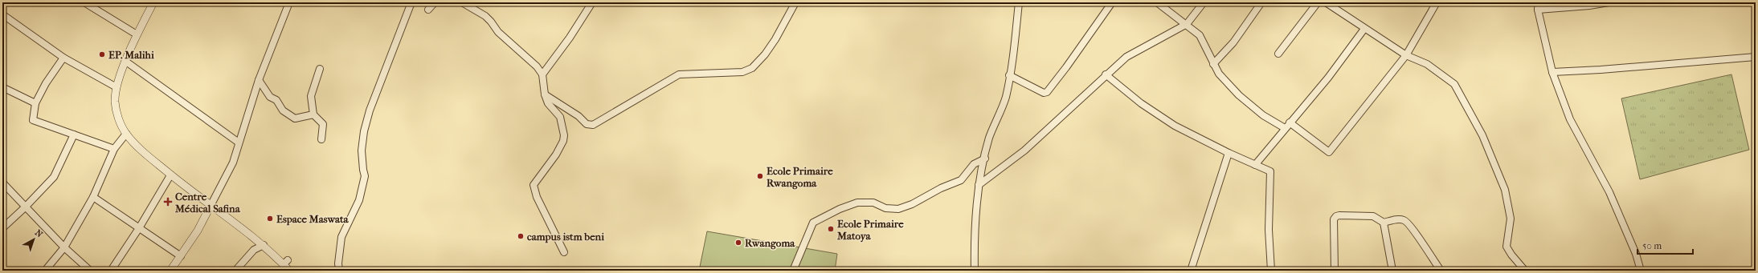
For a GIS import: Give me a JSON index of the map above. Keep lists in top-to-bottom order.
{
  "places": {
    "other": [
      "EP. Malihi",
      "Ecole Primaire Rwangoma",
      "Espace Maswata",
      "Ecole Primaire Matoya",
      "campus istm beni",
      "Rwangoma"
    ],
    "health": ["Centre Médical Safina"]
  },
  "scale_bar": "50 m",
  "north": "top right"
}
